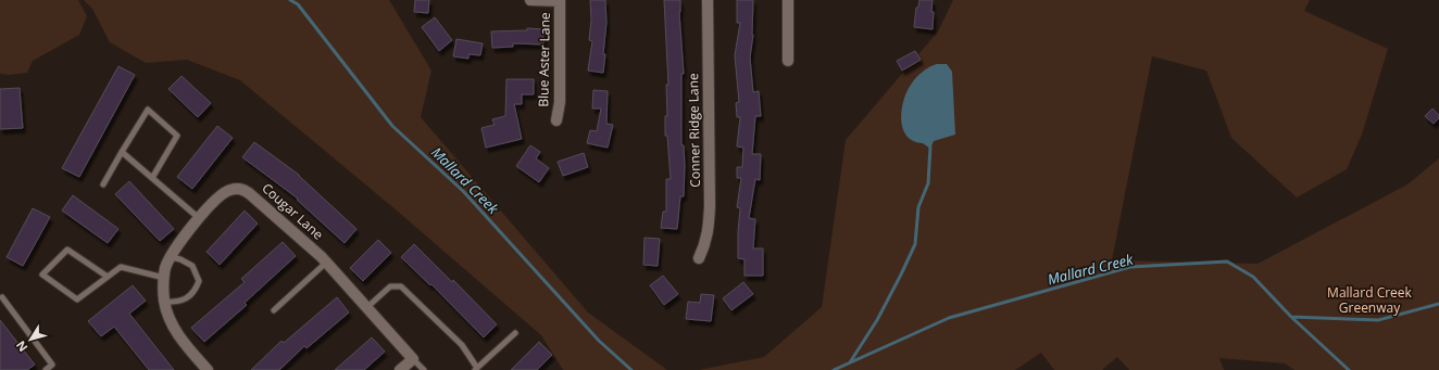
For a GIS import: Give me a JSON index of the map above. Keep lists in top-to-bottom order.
{
  "streets": {
    "street": ["Blue Aster Lane", "Conner Ridge Lane", "Cougar Lane"]
  },
  "water": ["Mallard Creek"],
  "parks": ["Mallard Creek Greenway"],
  "north": "bottom left"
}
